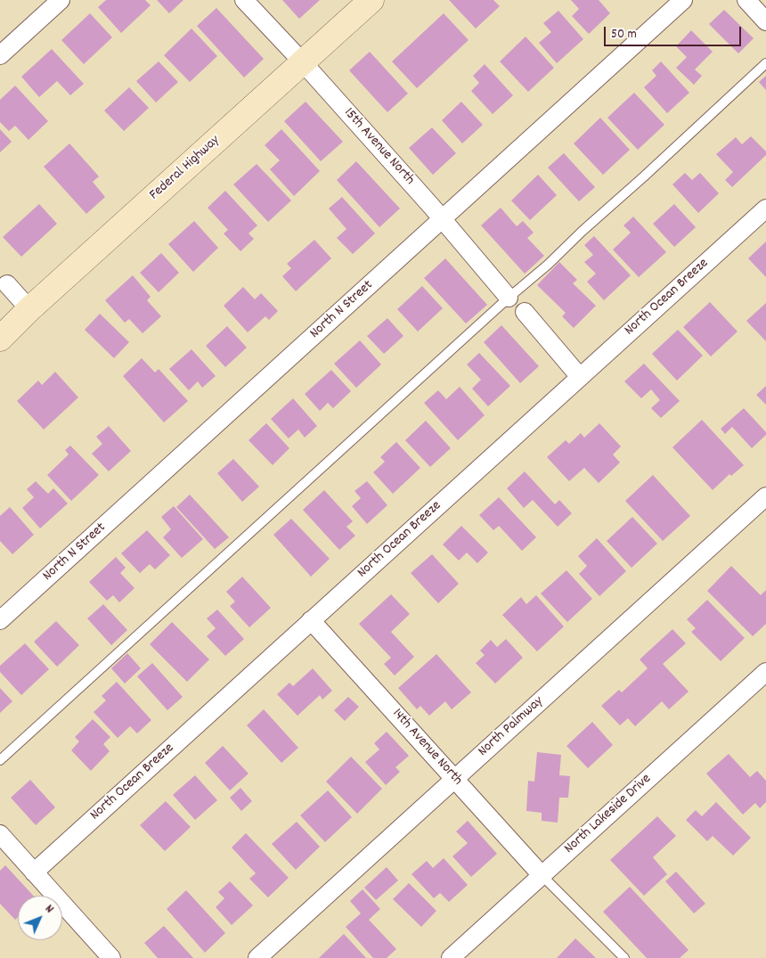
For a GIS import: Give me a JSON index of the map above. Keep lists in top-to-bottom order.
{
  "streets": {
    "main road": ["Federal Highway"],
    "street": [
      "15th Avenue North",
      "North Ocean Breeze",
      "North N Street",
      "North Palmway",
      "14th Avenue North",
      "North Lakeside Drive"
    ]
  },
  "crossings": [
    ["15th Avenue North", "Federal Highway"],
    ["15th Avenue North", "North N Street"],
    ["North Ocean Breeze", "14th Avenue North"],
    ["North Palmway", "14th Avenue North"],
    ["14th Avenue North", "North Lakeside Drive"]
  ],
  "scale_bar": "50 m",
  "north": "top right"
}
